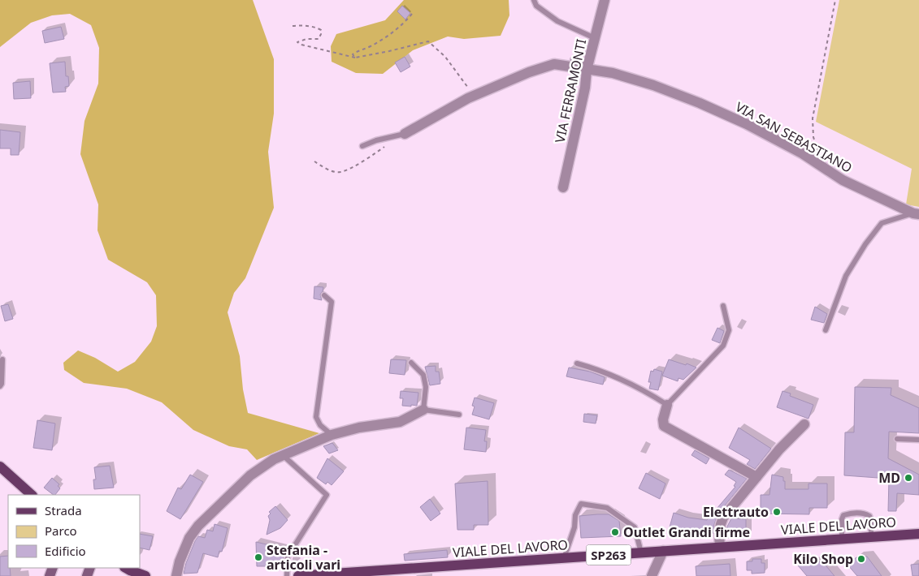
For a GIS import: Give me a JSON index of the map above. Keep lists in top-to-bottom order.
{
  "streets": {
    "main road": ["VIALE DEL LAVORO", "SP263"],
    "street": ["VIA FERRAMONTI", "VIA SAN SEBASTIANO"]
  },
  "crossings": [
    ["VIA FERRAMONTI", "VIA SAN SEBASTIANO"]
  ],
  "places": [
    "MD",
    "Elettrauto",
    "Outlet Grandi firme",
    "Stefania - articoli vari",
    "Kilo Shop"
  ],
  "legend": ["Strada", "Parco", "Edificio"]
}
